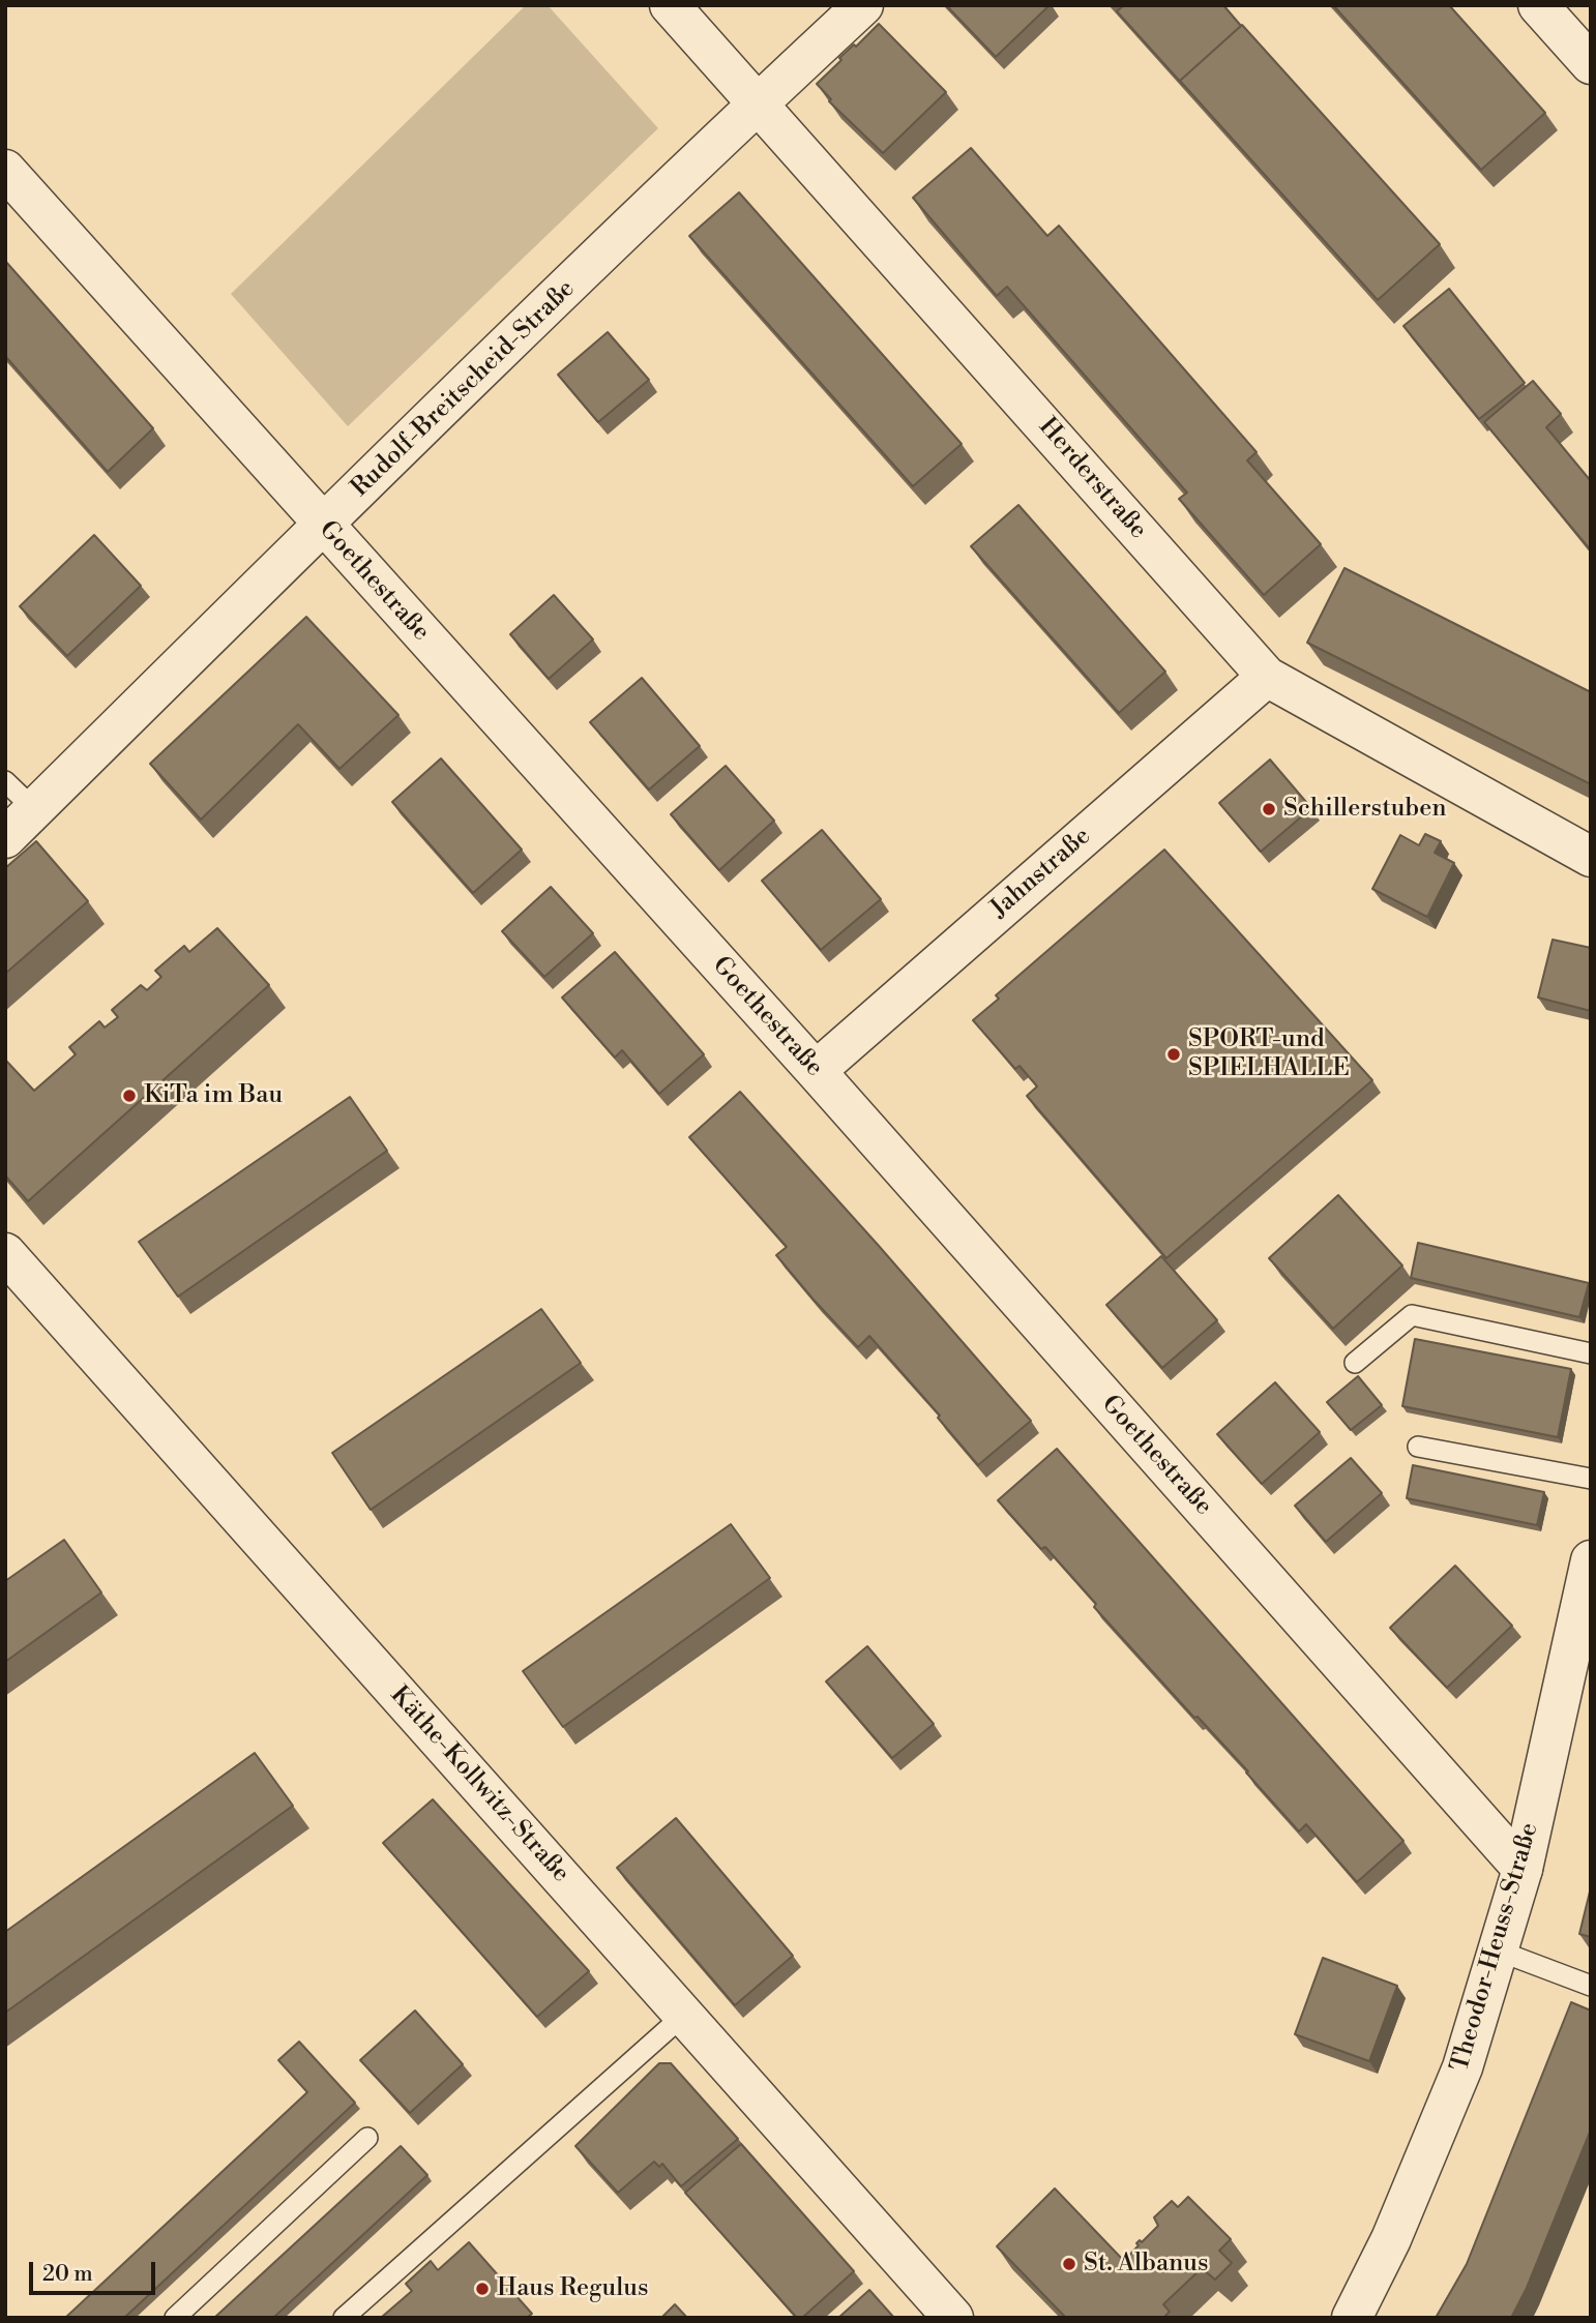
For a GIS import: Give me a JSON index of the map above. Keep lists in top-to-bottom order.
{
  "streets": {
    "street": [
      "Rudolf-Breitscheid-Straße",
      "Herderstraße",
      "Goethestraße",
      "Jahnstraße",
      "Käthe-Kollwitz-Straße",
      "Theodor-Heuss-Straße"
    ]
  },
  "crossings": [
    ["Rudolf-Breitscheid-Straße", "Herderstraße"],
    ["Rudolf-Breitscheid-Straße", "Goethestraße"],
    ["Herderstraße", "Jahnstraße"],
    ["Goethestraße", "Jahnstraße"],
    ["Goethestraße", "Theodor-Heuss-Straße"]
  ],
  "places": [
    "Schillerstuben",
    "SPORT-und SPIELHALLE",
    "KiTa im Bau",
    "St. Albanus",
    "Haus Regulus"
  ],
  "scale_bar": "20 m"
}
